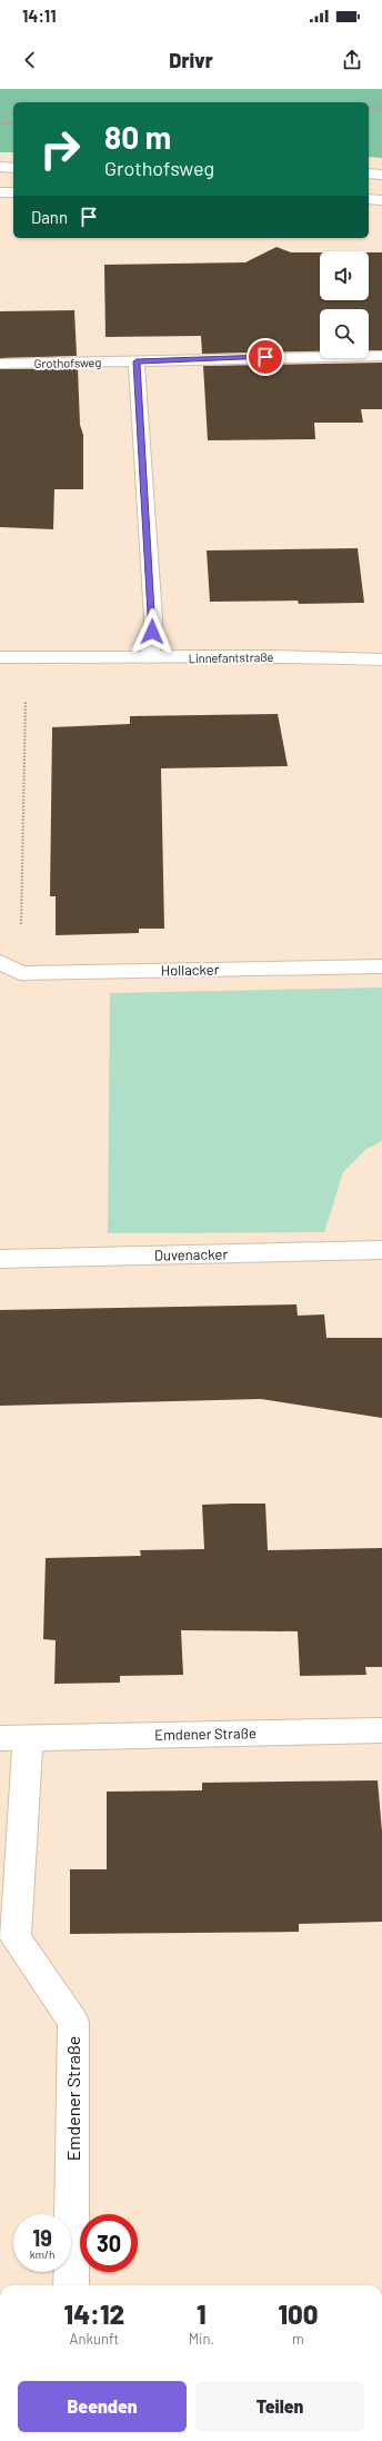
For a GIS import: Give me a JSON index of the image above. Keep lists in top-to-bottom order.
{
  "streets": {
    "street": [
      "Grothofsweg",
      "Linnefantstraße",
      "Hollacker",
      "Duvenacker",
      "Emdener Straße"
    ]
  },
  "page": {
    "status": "14:11",
    "header": "Drivr",
    "turn": ["80 m", "Grothofsweg"],
    "then": "Dann",
    "speed": "19 km/h",
    "limit": "30",
    "eta": [
      "14:12",
      "Ankunft",
      "1",
      "Min.",
      "100",
      "m"
    ],
    "buttons": ["Beenden", "Teilen"]
  }
}
